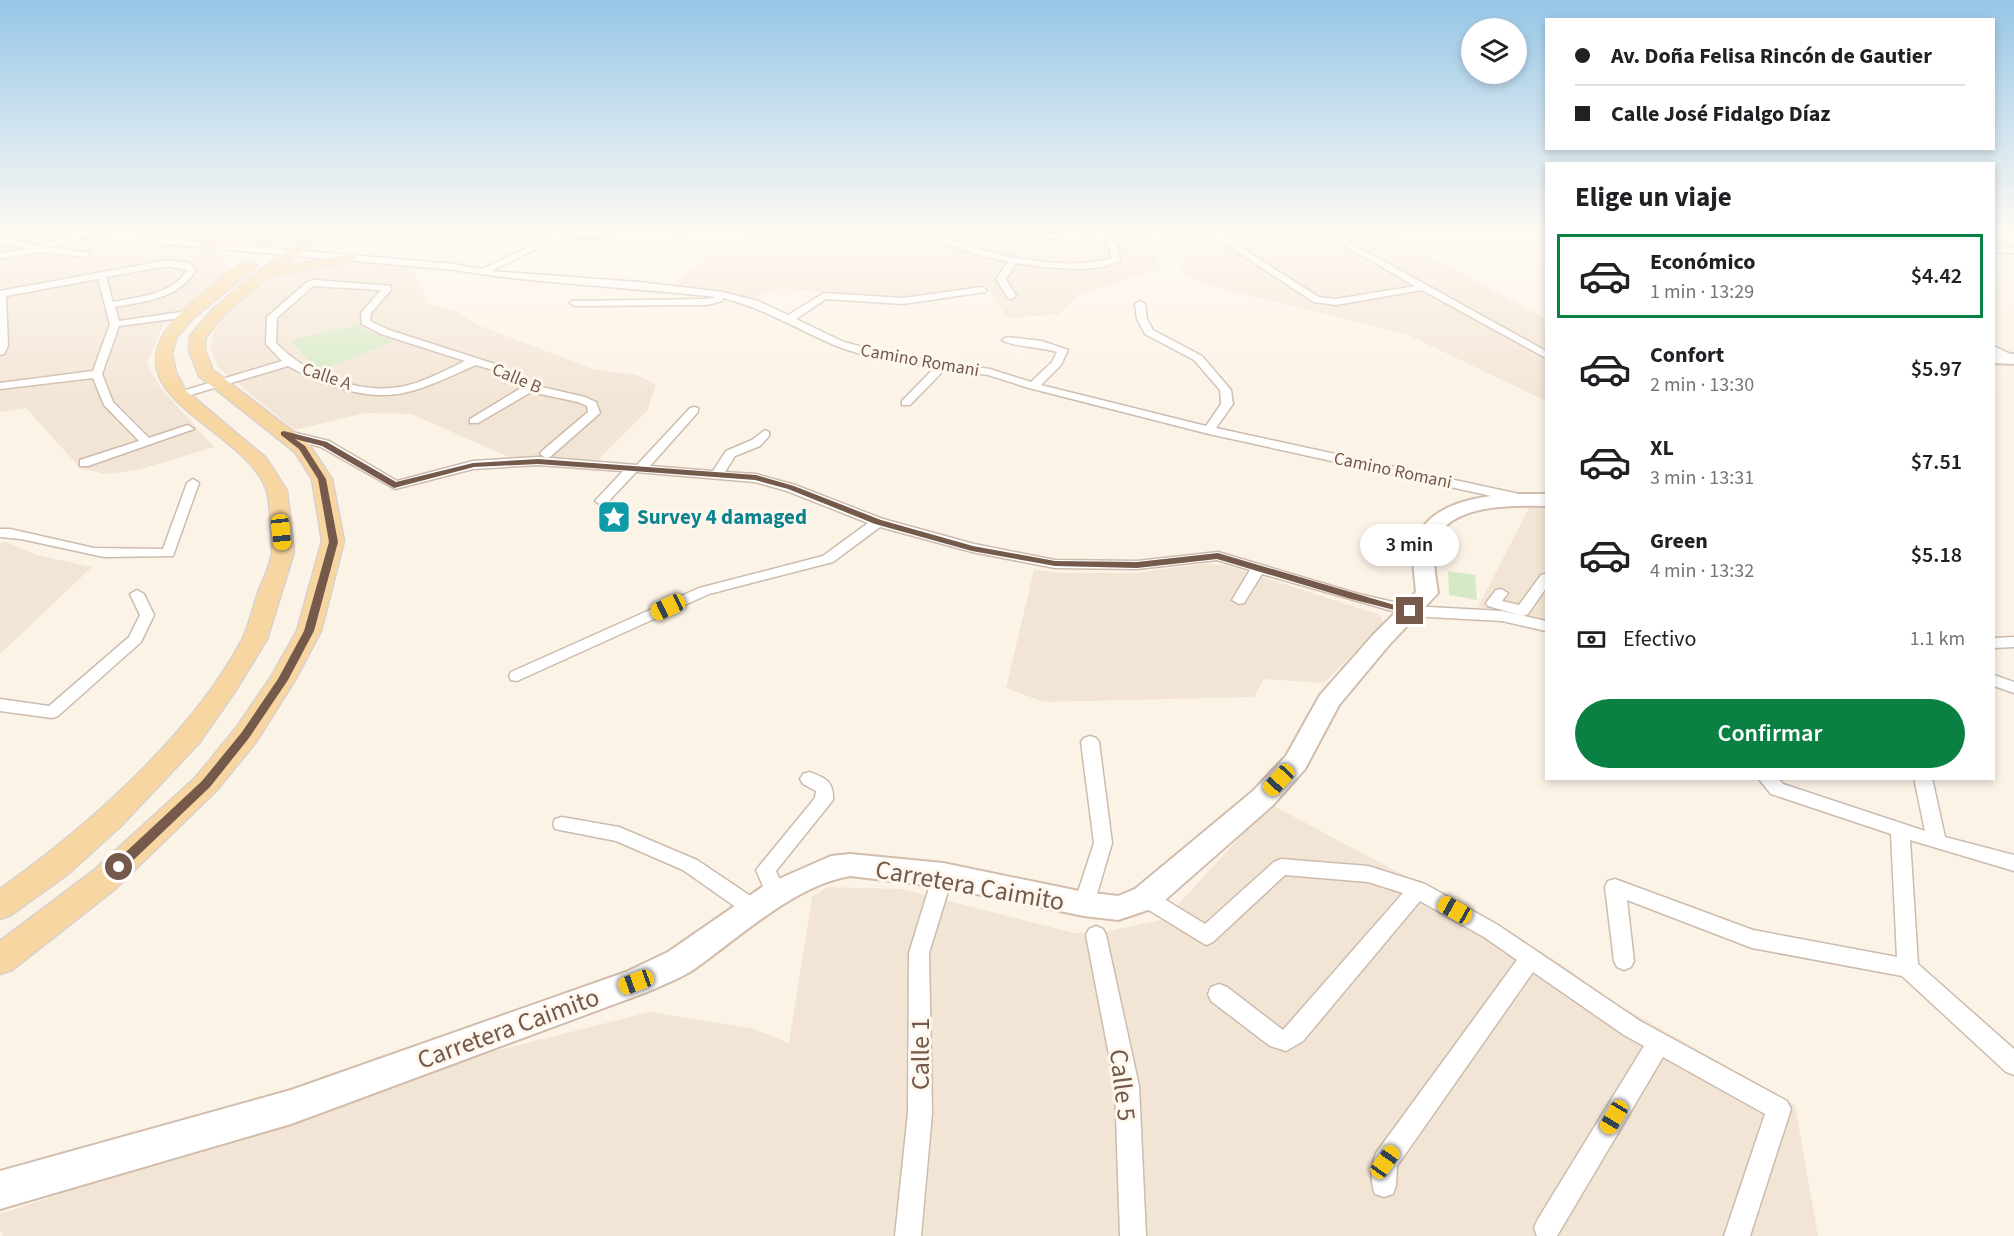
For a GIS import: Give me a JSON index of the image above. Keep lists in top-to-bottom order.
{
  "streets": {
    "street": [
      "Camino Romani",
      "Calle A",
      "Calle B",
      "Carretera Caimito",
      "Calle 1",
      "Calle 5"
    ]
  },
  "crossings": [
    ["Camino Romani", "Carretera Caimito"],
    ["Calle A", "Calle B"],
    ["Carretera Caimito", "Calle 1"]
  ],
  "places": {
    "place": ["Survey 4 damaged"]
  },
  "page": {
    "banner": ["Av. Doña Felisa Rincón de Gautier", "Calle José Fidalgo Díaz"],
    "heading": "Elige un viaje",
    "list": [
      {
        "name": "Económico",
        "note": "1 min · 13:29",
        "value": "$4.42"
      },
      {
        "name": "Confort",
        "note": "2 min · 13:30",
        "value": "$5.97"
      },
      {
        "name": "XL",
        "note": "3 min · 13:31",
        "value": "$7.51"
      },
      {
        "name": "Green",
        "note": "4 min · 13:32",
        "value": "$5.18"
      }
    ],
    "bubble": "3 min",
    "pay": ["Efectivo", "1.1 km"],
    "buttons": "Confirmar"
  }
}
